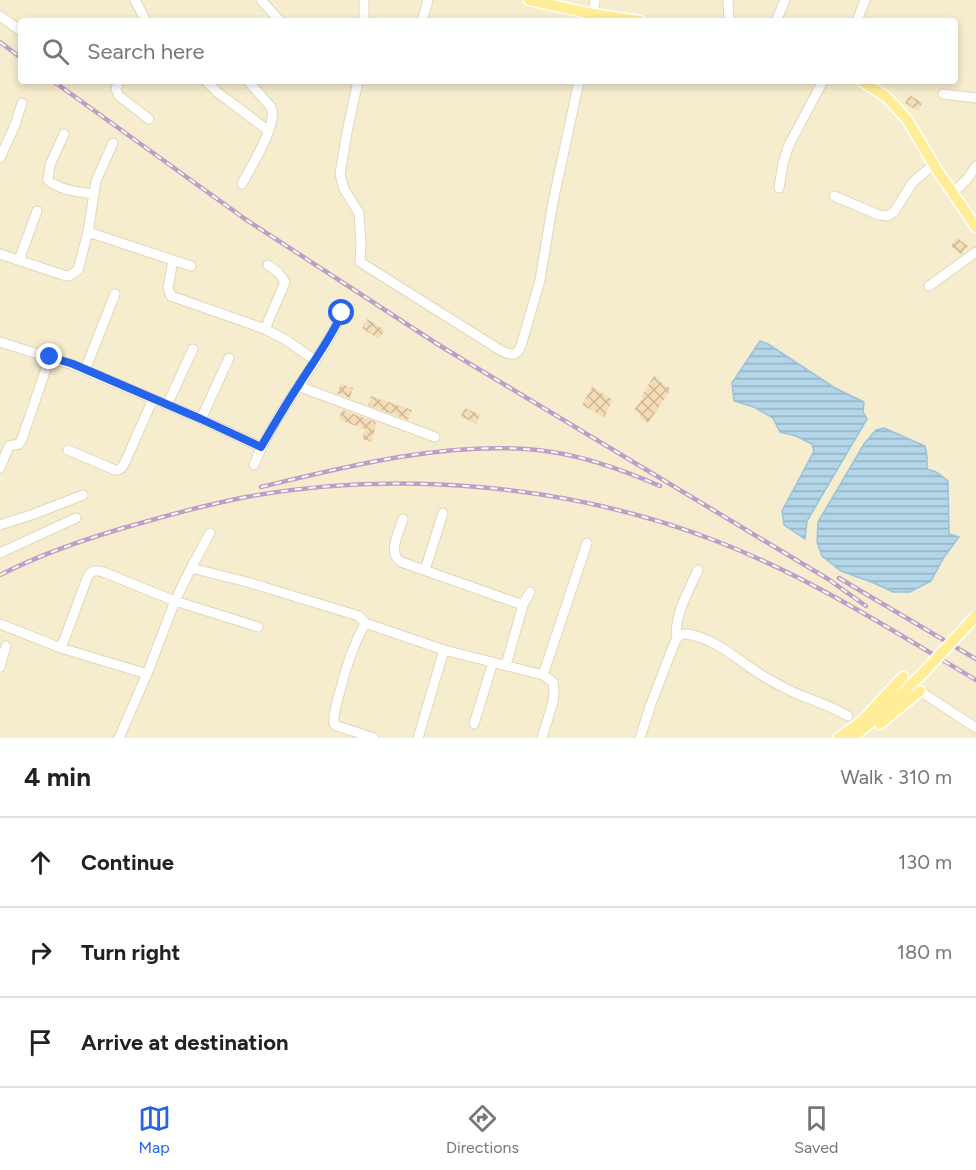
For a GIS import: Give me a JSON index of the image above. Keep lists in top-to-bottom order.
{
  "page": {
    "search": "Search here",
    "heading": ["4 min", "Walk · 310 m"],
    "list": [
      ["Continue", "130 m"],
      ["Turn right", "180 m"],
      "Arrive at destination"
    ],
    "nav": ["Map", "Directions", "Saved"]
  }
}
